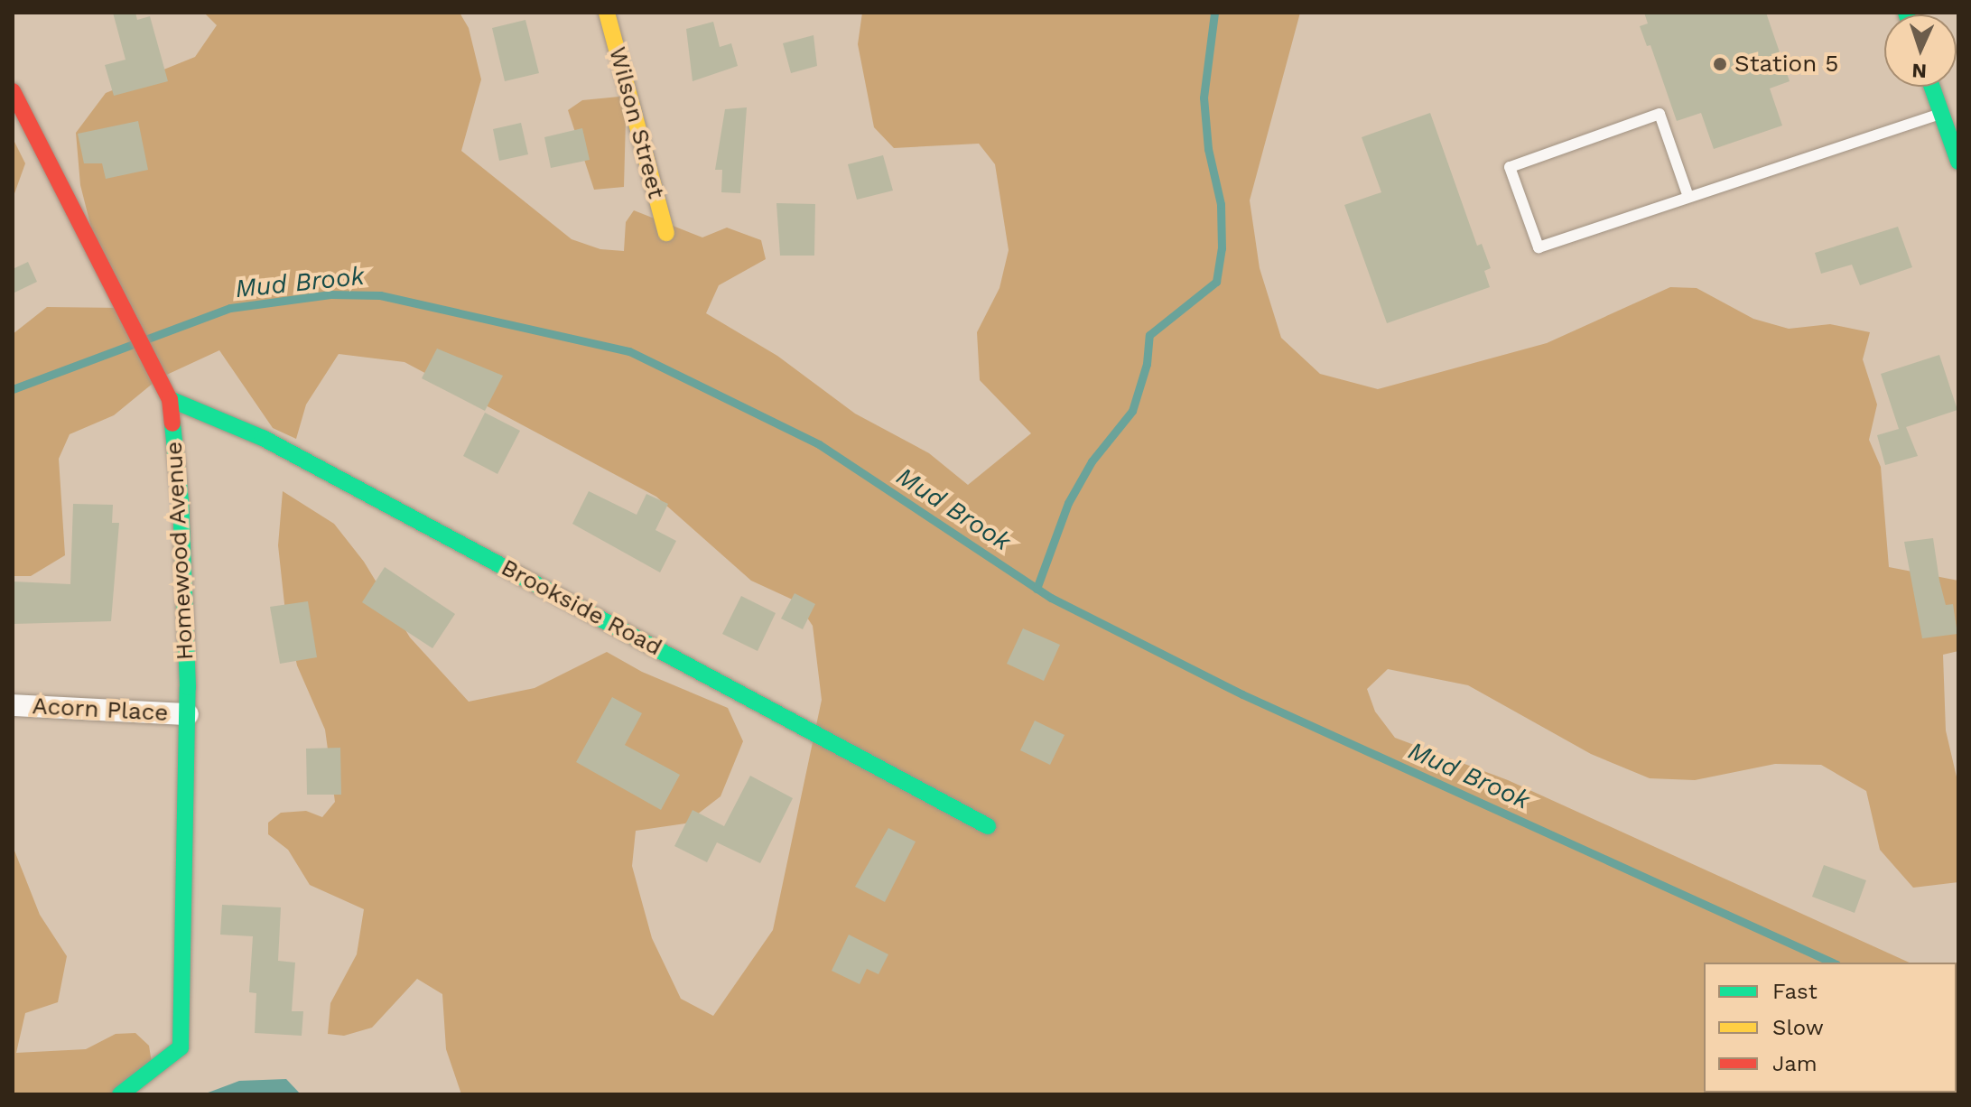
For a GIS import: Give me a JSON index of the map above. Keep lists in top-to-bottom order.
{
  "streets": {
    "street": [
      "Wilson Street",
      "Homewood Avenue",
      "Brookside Road",
      "Acorn Place"
    ]
  },
  "crossings": [
    ["Homewood Avenue", "Brookside Road"],
    ["Homewood Avenue", "Acorn Place"]
  ],
  "water": ["Mud Brook"],
  "places": ["Station 5"],
  "legend": ["Fast", "Slow", "Jam"],
  "north": "bottom"
}
